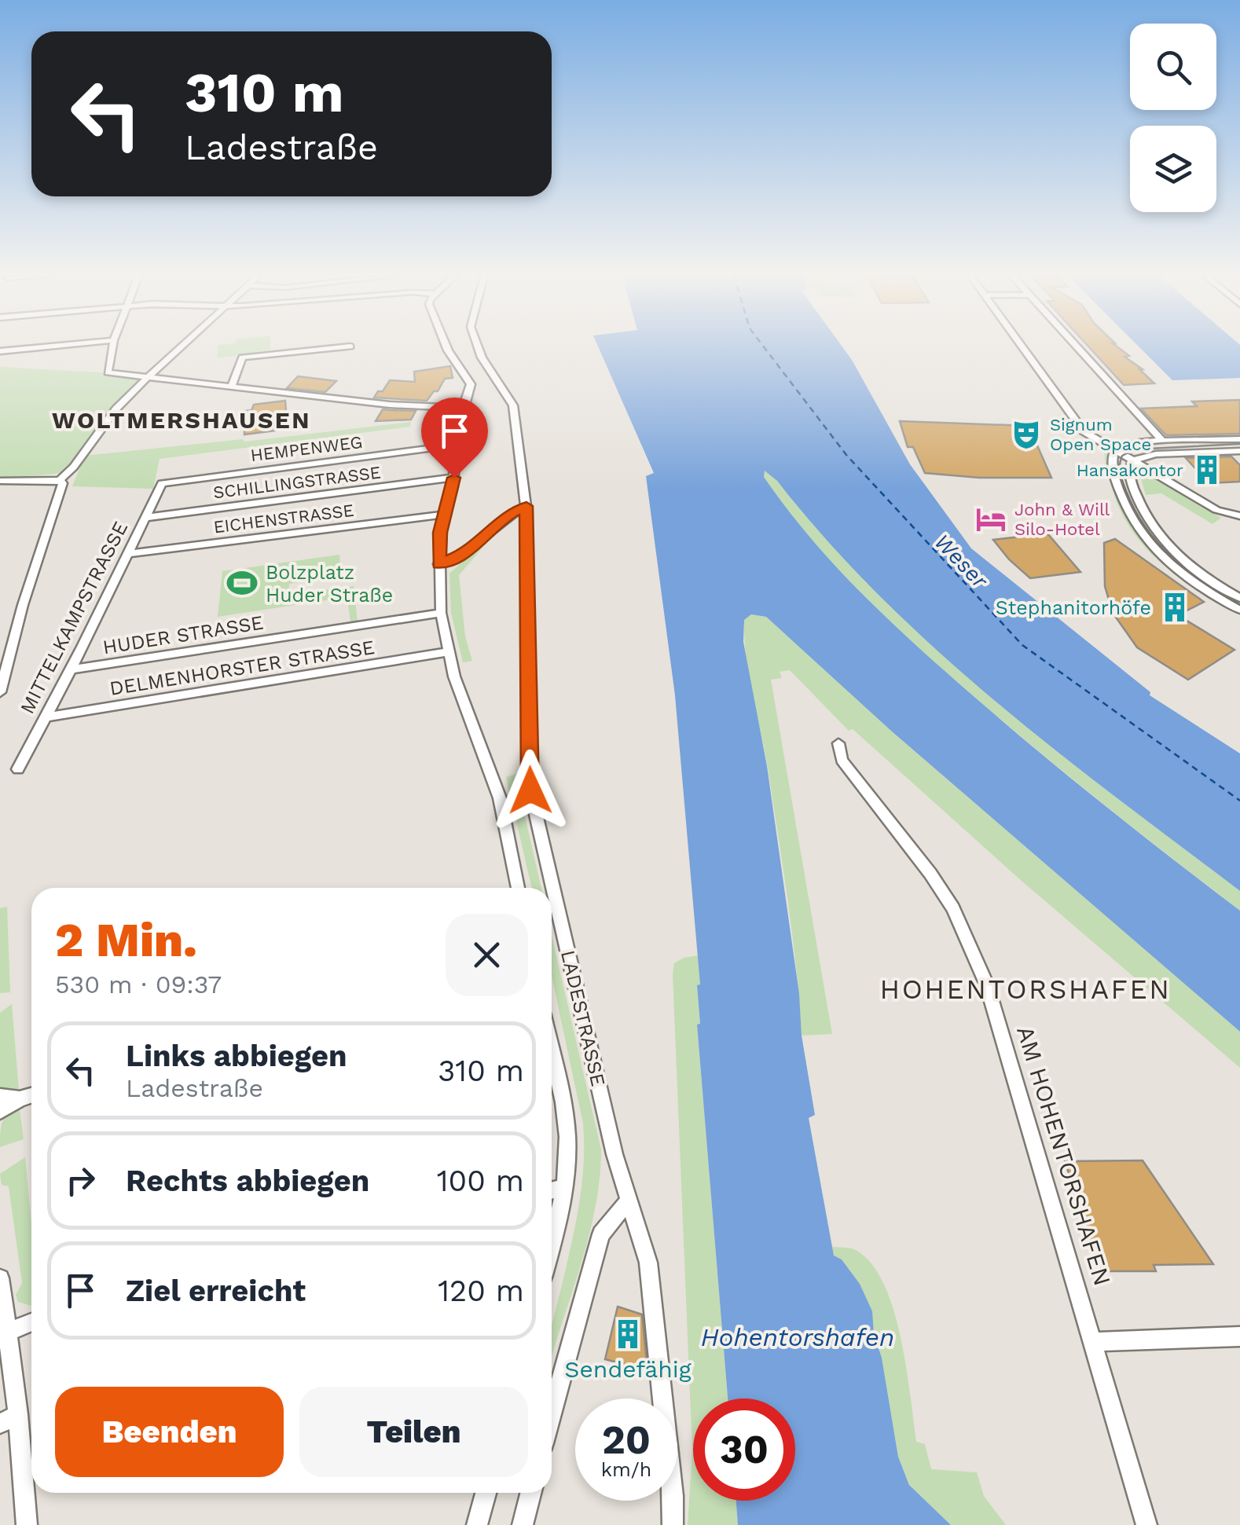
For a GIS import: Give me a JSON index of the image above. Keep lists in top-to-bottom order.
{
  "streets": {
    "street": [
      "HEMPENWEG",
      "SCHILLINGSTRASSE",
      "EICHENSTRASSE",
      "MITTELKAMPSTRASSE",
      "HUDER STRASSE",
      "DELMENHORSTER STRASSE",
      "LADESTRASSE",
      "AM HOHENTORSHAFEN"
    ]
  },
  "crossings": [
    ["HEMPENWEG", "MITTELKAMPSTRASSE"],
    ["SCHILLINGSTRASSE", "MITTELKAMPSTRASSE"],
    ["EICHENSTRASSE", "MITTELKAMPSTRASSE"],
    ["MITTELKAMPSTRASSE", "HUDER STRASSE"],
    ["MITTELKAMPSTRASSE", "DELMENHORSTER STRASSE"]
  ],
  "districts": ["WOLTMERSHAUSEN", "HOHENTORSHAFEN"],
  "water": ["Weser", "Hohentorshafen"],
  "places": {
    "theatre": ["Signum Open Space"],
    "building": ["Hansakontor", "Stephanitorhöfe", "Sendefähig"],
    "hotel": ["John & Will Silo-Hotel"],
    "sports": ["Bolzplatz Huder Straße"]
  },
  "page": {
    "turn": ["310 m", "Ladestraße"],
    "heading": ["2 Min.", "530 m · 09:37"],
    "list": [
      {
        "name": "Links abbiegen",
        "note": "Ladestraße",
        "value": "310 m"
      },
      {
        "name": "Rechts abbiegen",
        "value": "100 m"
      },
      {
        "name": "Ziel erreicht",
        "value": "120 m"
      }
    ],
    "buttons": ["Beenden", "Teilen"],
    "speed": "20 km/h",
    "limit": "30"
  }
}
